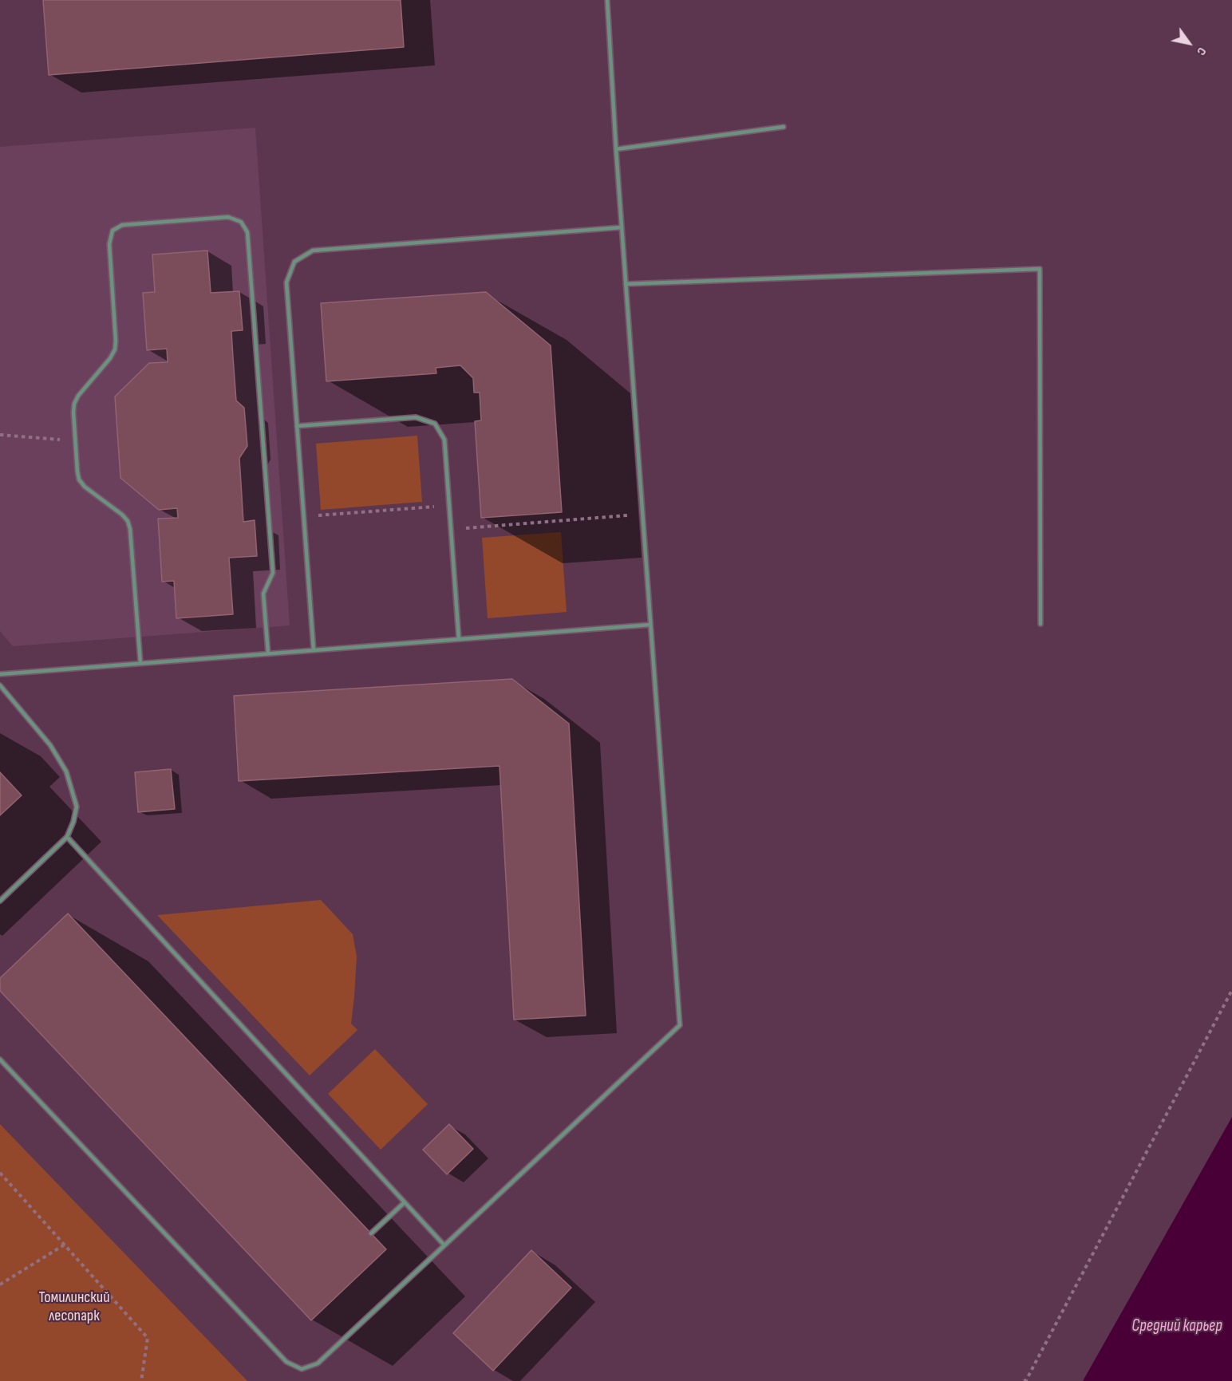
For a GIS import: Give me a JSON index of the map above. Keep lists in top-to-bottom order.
{
  "water": ["Средний карьер"],
  "parks": ["Томилинский лесопарк"],
  "north": "bottom right"
}
